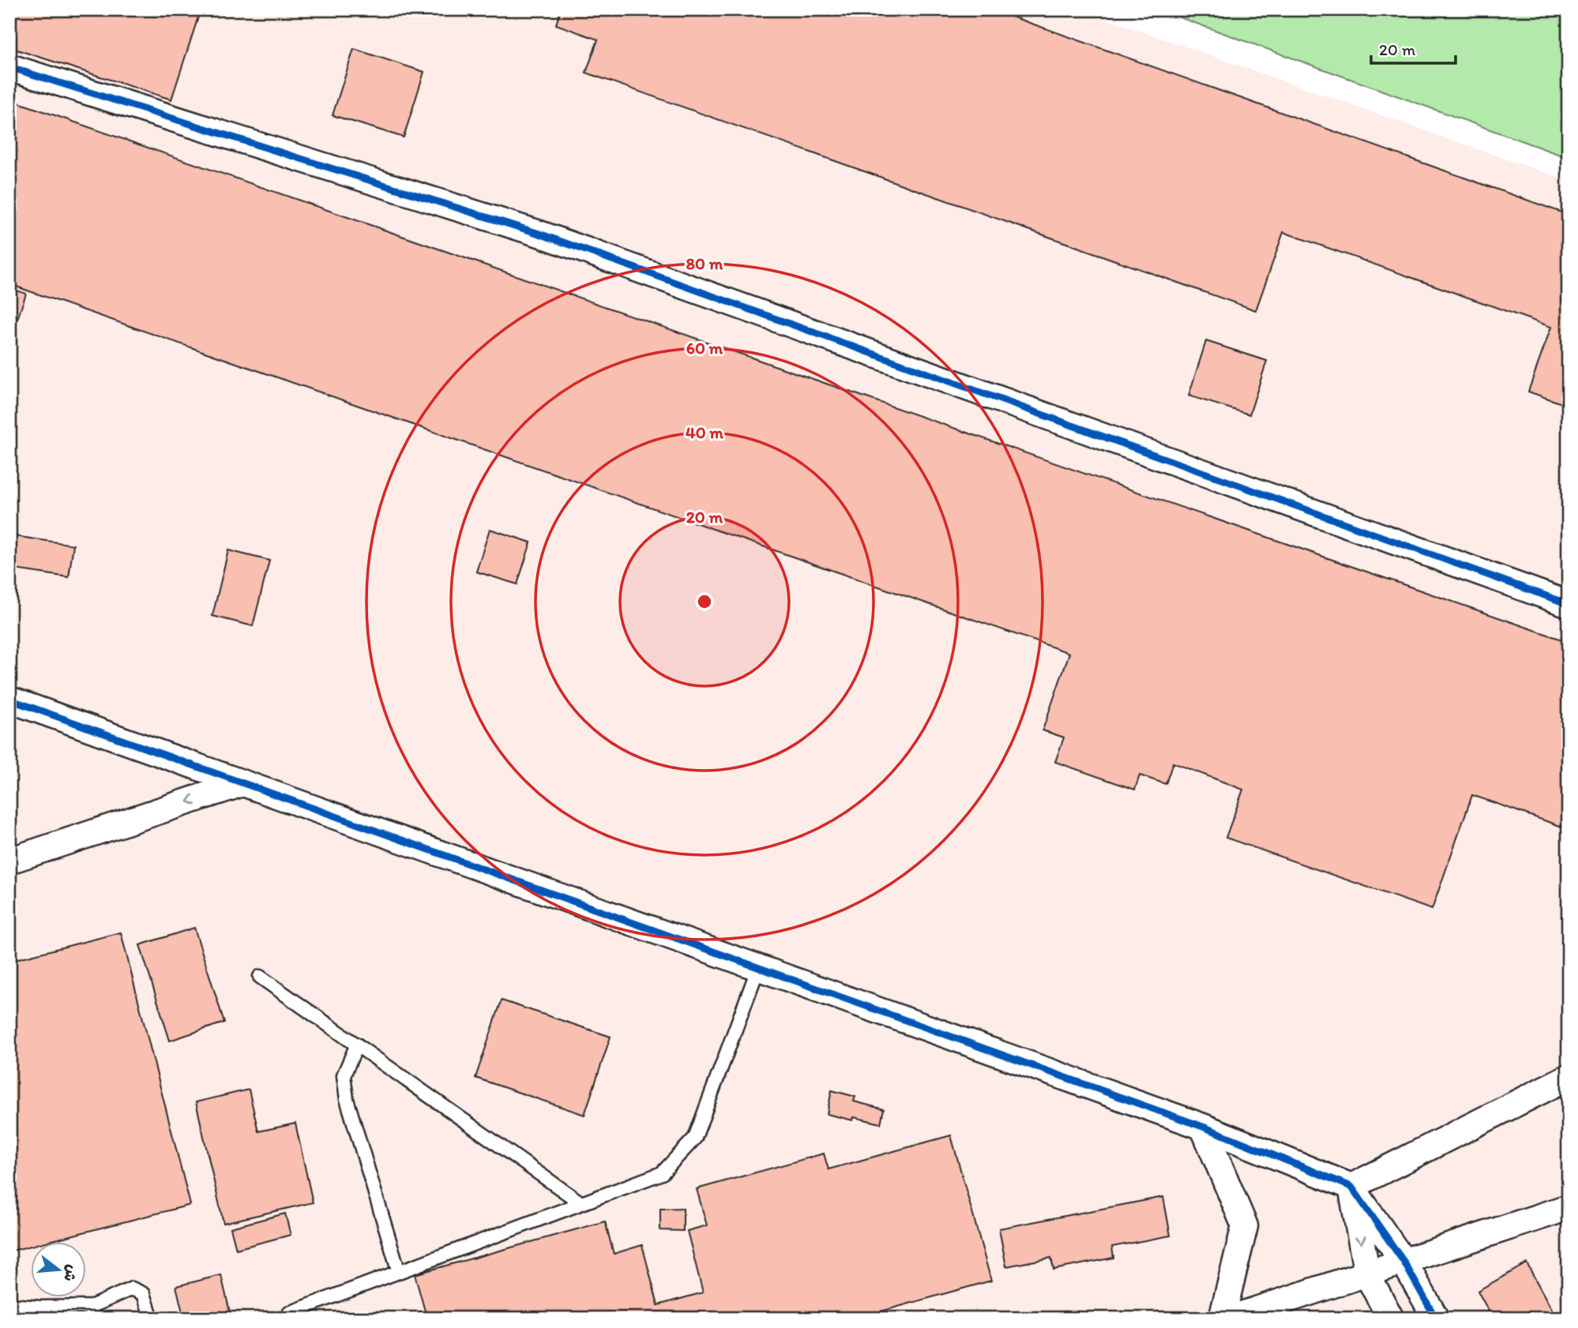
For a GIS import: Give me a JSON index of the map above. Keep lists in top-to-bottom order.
{
  "scale_bar": "20 m",
  "north": "right",
  "rings": [
    "80 m",
    "60 m",
    "40 m",
    "20 m"
  ]
}
